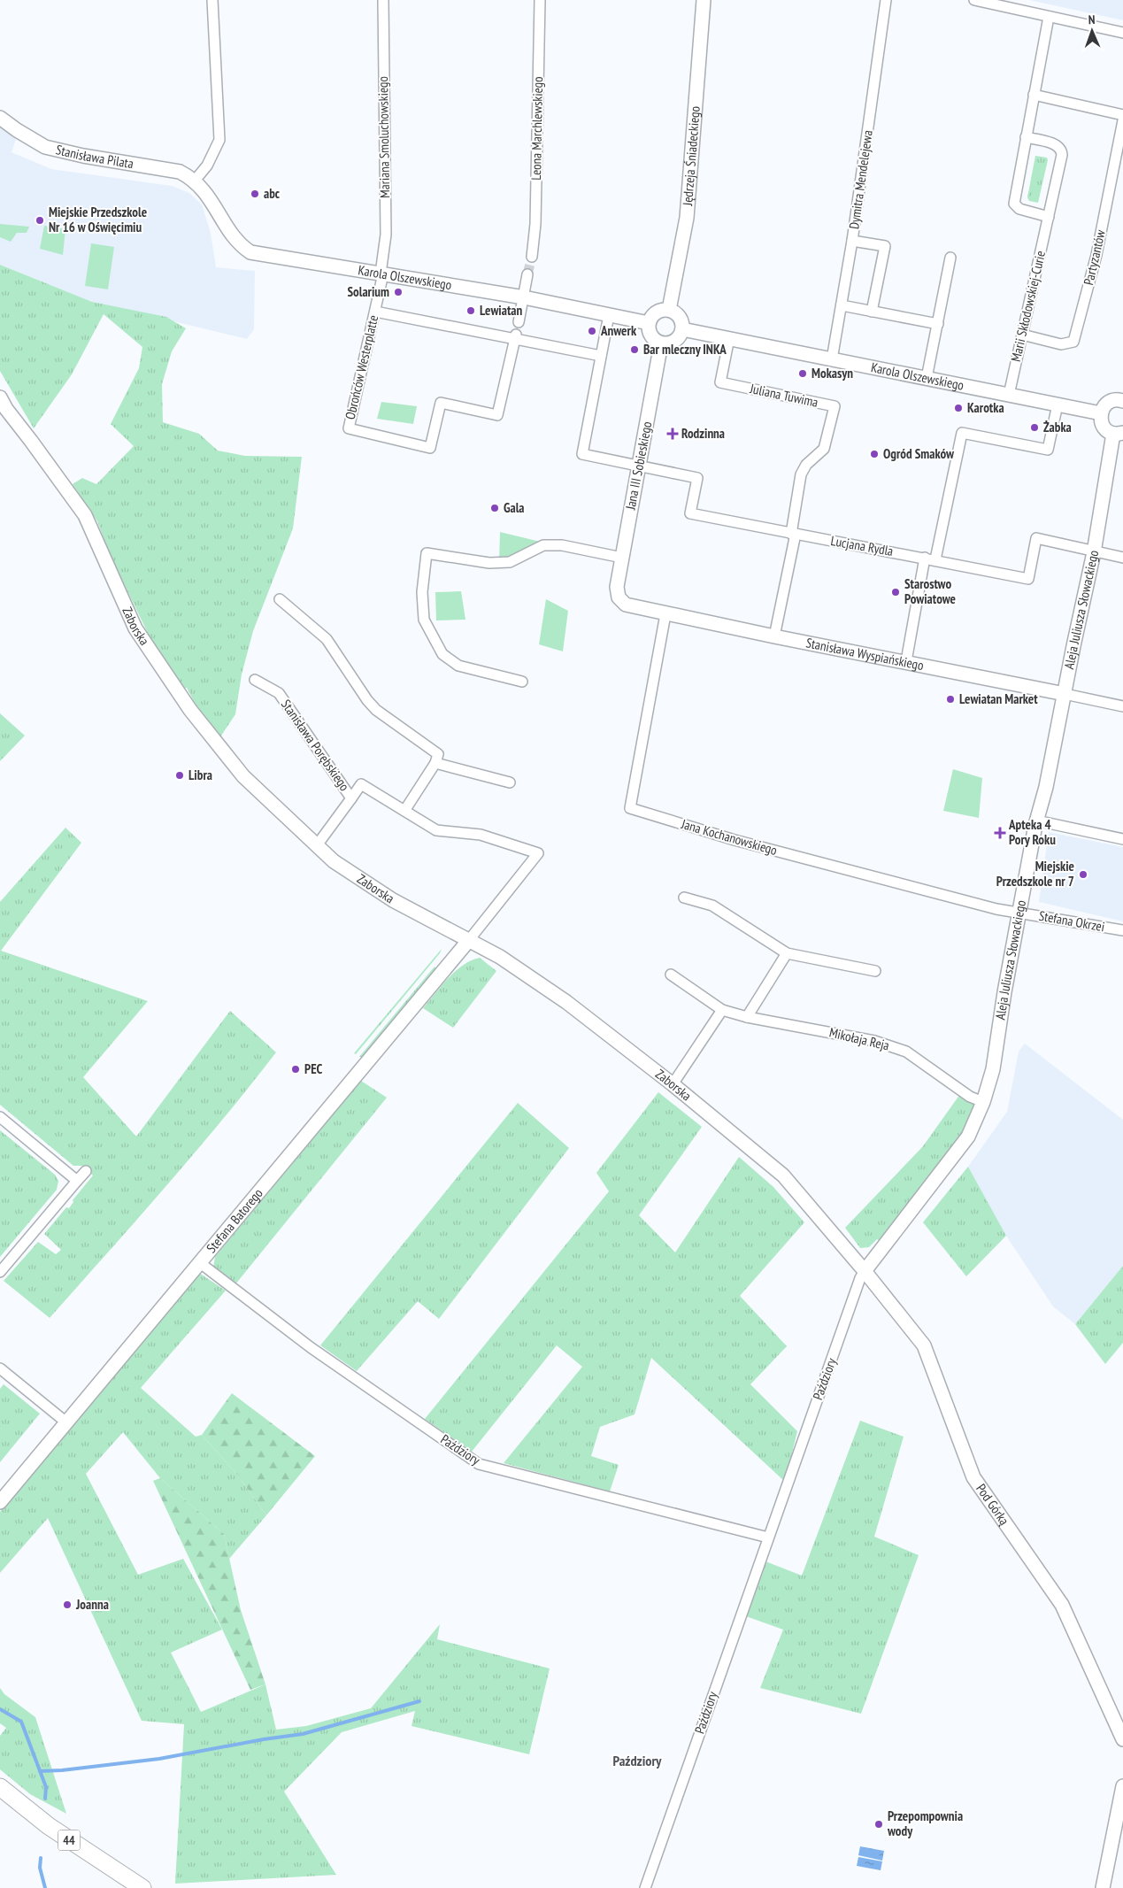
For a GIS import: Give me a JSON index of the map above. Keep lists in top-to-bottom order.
{
  "streets": {
    "main road": ["44"],
    "street": [
      "Leona Marchlewskiego",
      "Mariana Smoluchowskiego",
      "Stanisława Pilata",
      "Jędrzeja Śniadeckiego",
      "Dymitra Mendelejewa",
      "Partyzantów",
      "Karola Olszewskiego",
      "Marii Skłodowskiej-Curie",
      "Obrońców Westerplatte",
      "Juliana Tuwima",
      "Jana III Sobieskiego",
      "Lucjana Rydla",
      "Aleja Juliusza Słowackiego",
      "Zaborska",
      "Stanisława Wyspiańskiego",
      "Stanisława Porębskiego",
      "Jana Kochanowskiego",
      "Stefana Okrzei",
      "Mikołaja Reja",
      "Stefana Batorego",
      "Paździory",
      "Pod Górką"
    ]
  },
  "crossings": [
    ["Mariana Smoluchowskiego", "Karola Olszewskiego"],
    ["Mariana Smoluchowskiego", "Obrońców Westerplatte"],
    ["Stanisława Pilata", "Karola Olszewskiego"],
    ["Jędrzeja Śniadeckiego", "Karola Olszewskiego"],
    ["Jędrzeja Śniadeckiego", "Jana III Sobieskiego"],
    ["Dymitra Mendelejewa", "Karola Olszewskiego"],
    ["Partyzantów", "Marii Skłodowskiej-Curie"],
    ["Karola Olszewskiego", "Marii Skłodowskiej-Curie"],
    ["Karola Olszewskiego", "Obrońców Westerplatte"],
    ["Karola Olszewskiego", "Juliana Tuwima"],
    ["Karola Olszewskiego", "Jana III Sobieskiego"],
    ["Juliana Tuwima", "Lucjana Rydla"],
    ["Jana III Sobieskiego", "Lucjana Rydla"],
    ["Jana III Sobieskiego", "Stanisława Wyspiańskiego"],
    ["Lucjana Rydla", "Aleja Juliusza Słowackiego"],
    ["Aleja Juliusza Słowackiego", "Zaborska"],
    ["Aleja Juliusza Słowackiego", "Stanisława Wyspiańskiego"],
    ["Aleja Juliusza Słowackiego", "Jana Kochanowskiego"],
    ["Aleja Juliusza Słowackiego", "Stefana Okrzei"],
    ["Aleja Juliusza Słowackiego", "Mikołaja Reja"],
    ["Aleja Juliusza Słowackiego", "Paździory"],
    ["Aleja Juliusza Słowackiego", "Pod Górką"],
    ["Zaborska", "Stanisława Porębskiego"],
    ["Zaborska", "Stefana Batorego"],
    ["Zaborska", "Paździory"],
    ["Zaborska", "Pod Górką"],
    ["Stanisława Wyspiańskiego", "Jana Kochanowskiego"],
    ["Stanisława Porębskiego", "Stefana Batorego"],
    ["Jana Kochanowskiego", "Stefana Okrzei"],
    ["Stefana Batorego", "Paździory"],
    ["Paździory", "Pod Górką"]
  ],
  "districts": ["Paździory"],
  "places": {
    "other": [
      "abc",
      "Miejskie Przedszkole Nr 16 w Oświęcimiu",
      "Solarium",
      "Lewiatan",
      "Anwerk",
      "Bar mleczny INKA",
      "Mokasyn",
      "Karotka",
      "Żabka",
      "Ogród Smaków",
      "Gala",
      "Starostwo Powiatowe",
      "Lewiatan Market",
      "Libra",
      "Miejskie Przedszkole nr 7",
      "PEC",
      "Joanna",
      "Przepompownia wody"
    ],
    "health": ["Rodzinna", "Apteka 4 Pory Roku"]
  },
  "north": "top"
}
